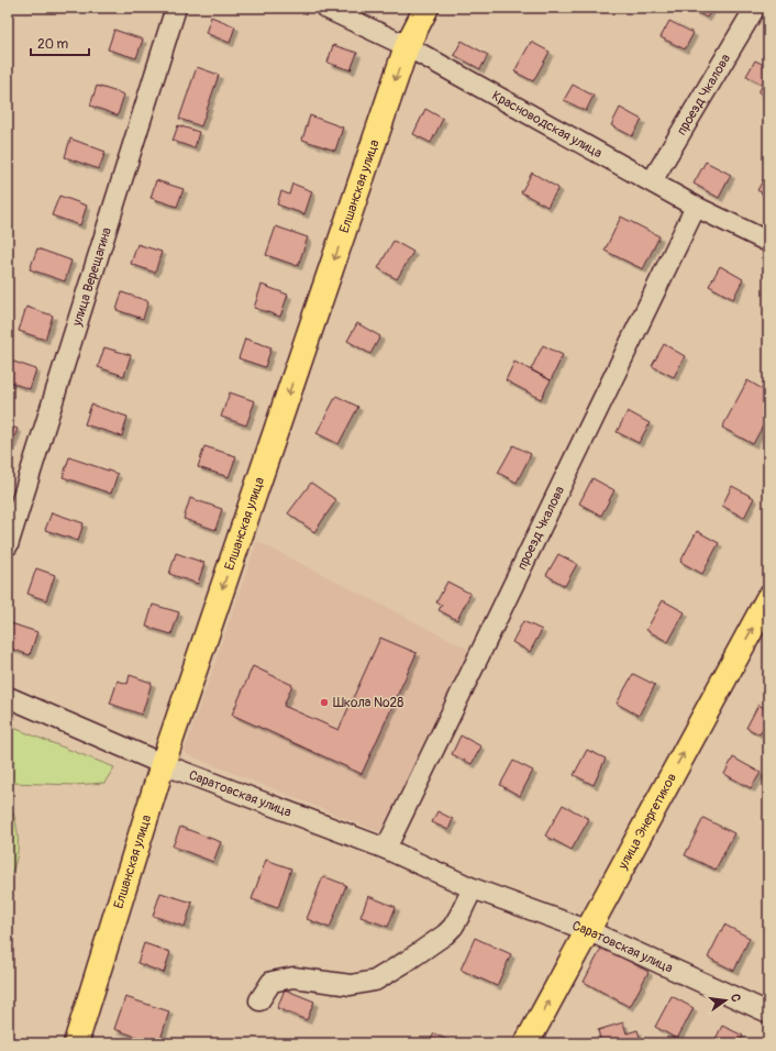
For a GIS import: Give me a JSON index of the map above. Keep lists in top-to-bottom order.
{
  "streets": {
    "main road": ["Елшанская улица", "улица Энергетиков"],
    "street": [
      "проезд Чкалова",
      "Красноводская улица",
      "улица Верещагина",
      "Саратовская улица"
    ]
  },
  "crossings": [
    ["проезд Чкалова", "Красноводская улица"],
    ["проезд Чкалова", "Саратовская улица"],
    ["Красноводская улица", "Елшанская улица"],
    ["Елшанская улица", "Саратовская улица"],
    ["Саратовская улица", "улица Энергетиков"]
  ],
  "one_way": ["Елшанская улица", "улица Энергетиков"],
  "places": ["Школа №28"],
  "scale_bar": "20 m",
  "north": "right"
}
